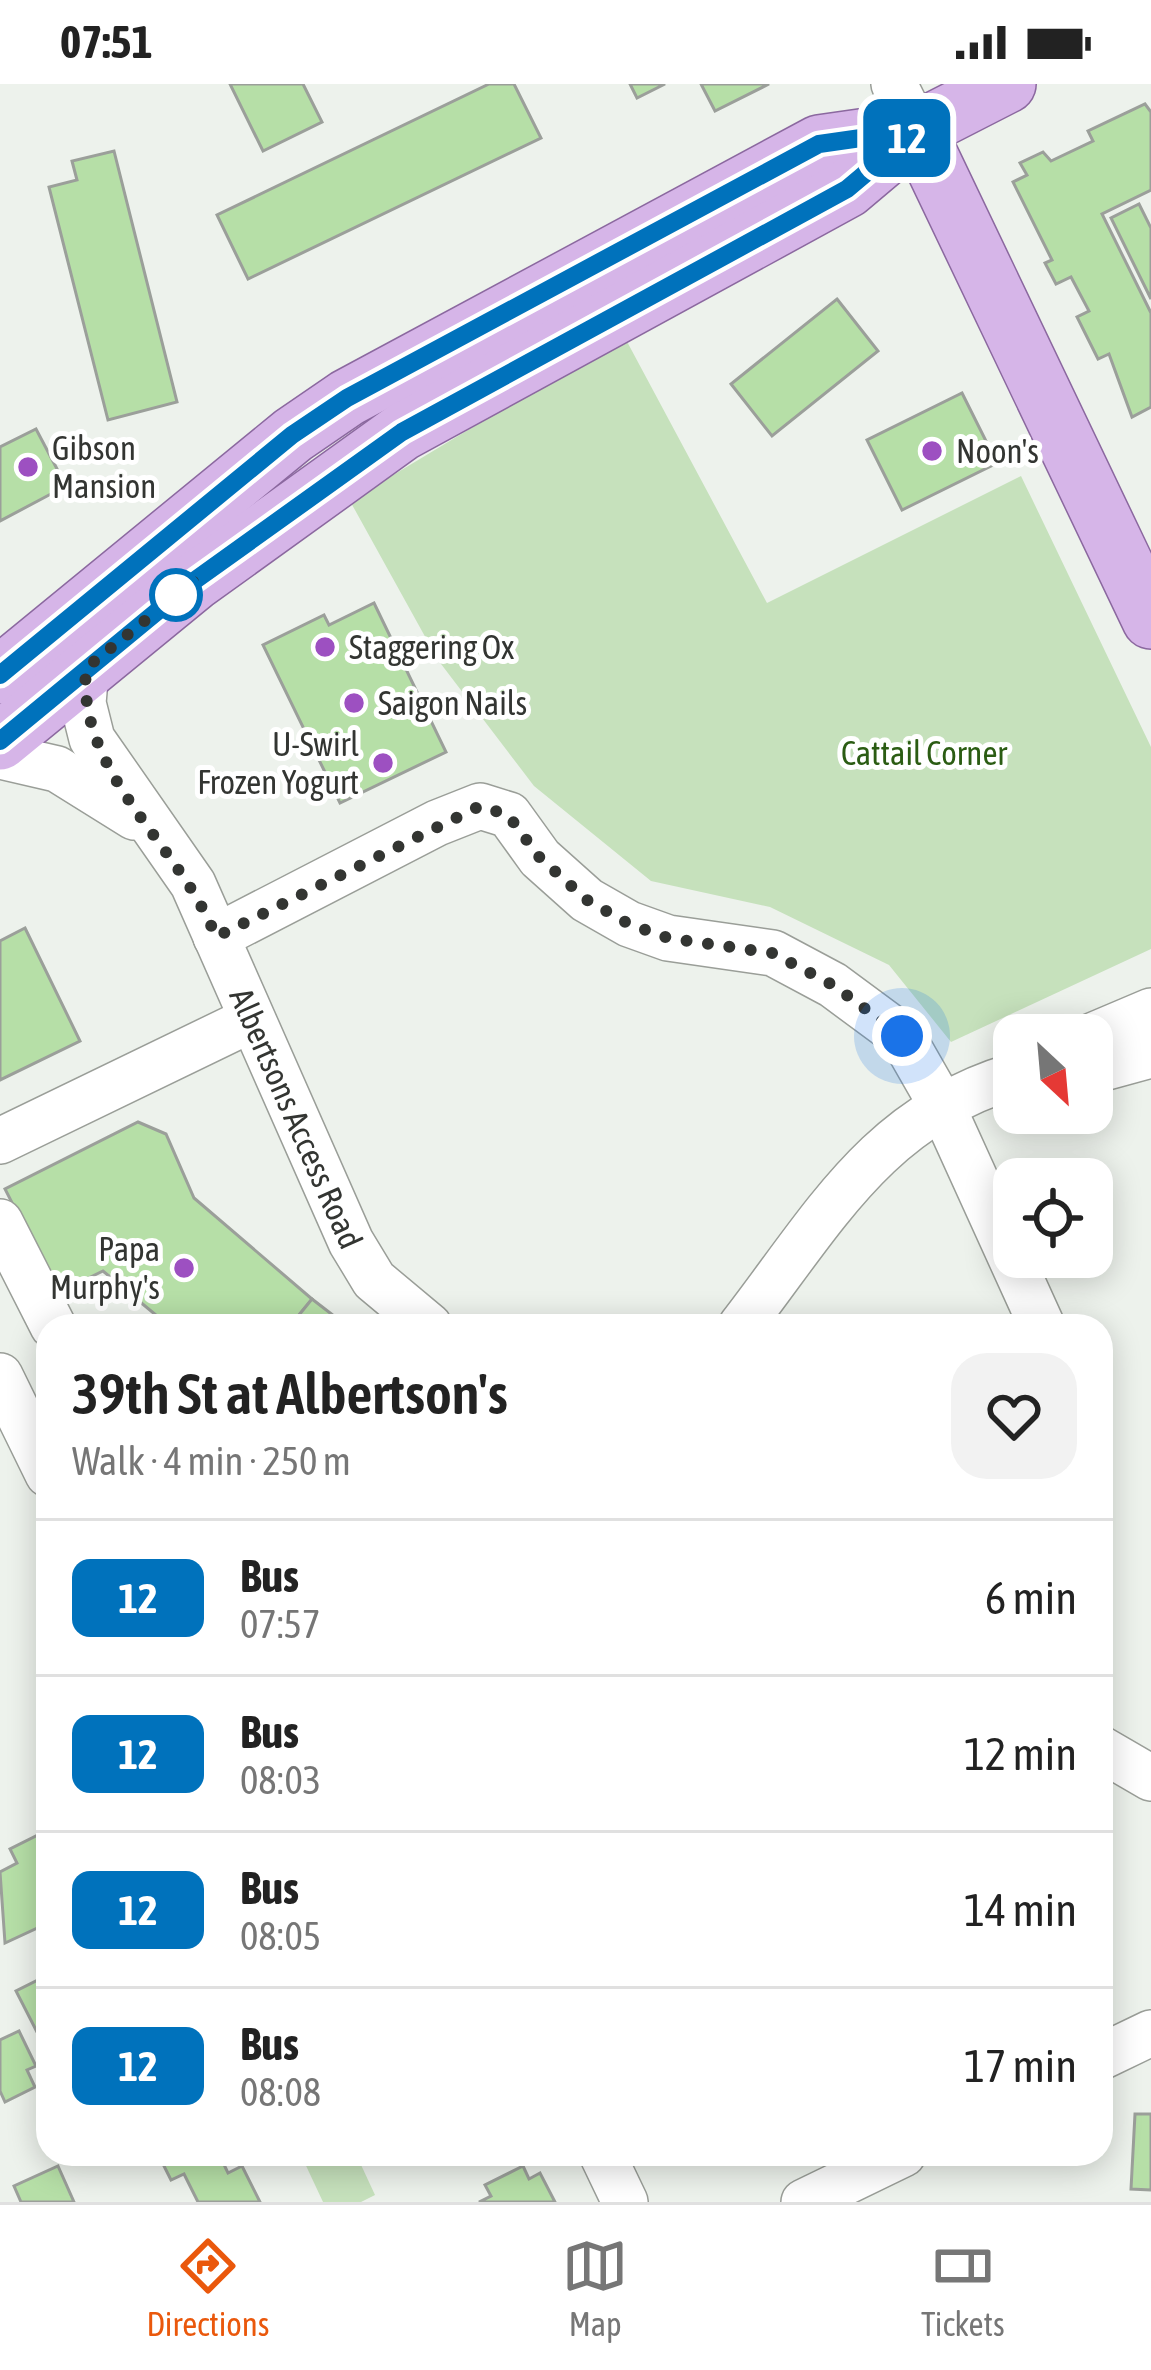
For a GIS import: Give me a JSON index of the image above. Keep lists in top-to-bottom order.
{
  "streets": {
    "street": ["Albertsons Access Road"]
  },
  "parks": ["Cattail Corner"],
  "places": [
    "Noon's",
    "Gibson Mansion",
    "Staggering Ox",
    "Saigon Nails",
    "U-Swirl Frozen Yogurt",
    "Papa Murphy's"
  ],
  "lines": ["bus line 12"],
  "north": "bottom right",
  "page": {
    "status": "07:51",
    "on_map": "12",
    "heading": ["39th St at Albertson's", "Walk · 4 min · 250 m"],
    "list": [
      {
        "mark": "12",
        "name": "Bus",
        "note": "07:57",
        "value": "6 min"
      },
      {
        "mark": "12",
        "name": "Bus",
        "note": "08:03",
        "value": "12 min"
      },
      {
        "mark": "12",
        "name": "Bus",
        "note": "08:05",
        "value": "14 min"
      },
      {
        "mark": "12",
        "name": "Bus",
        "note": "08:08",
        "value": "17 min"
      }
    ],
    "tabs": ["Directions", "Map", "Tickets"]
  }
}
